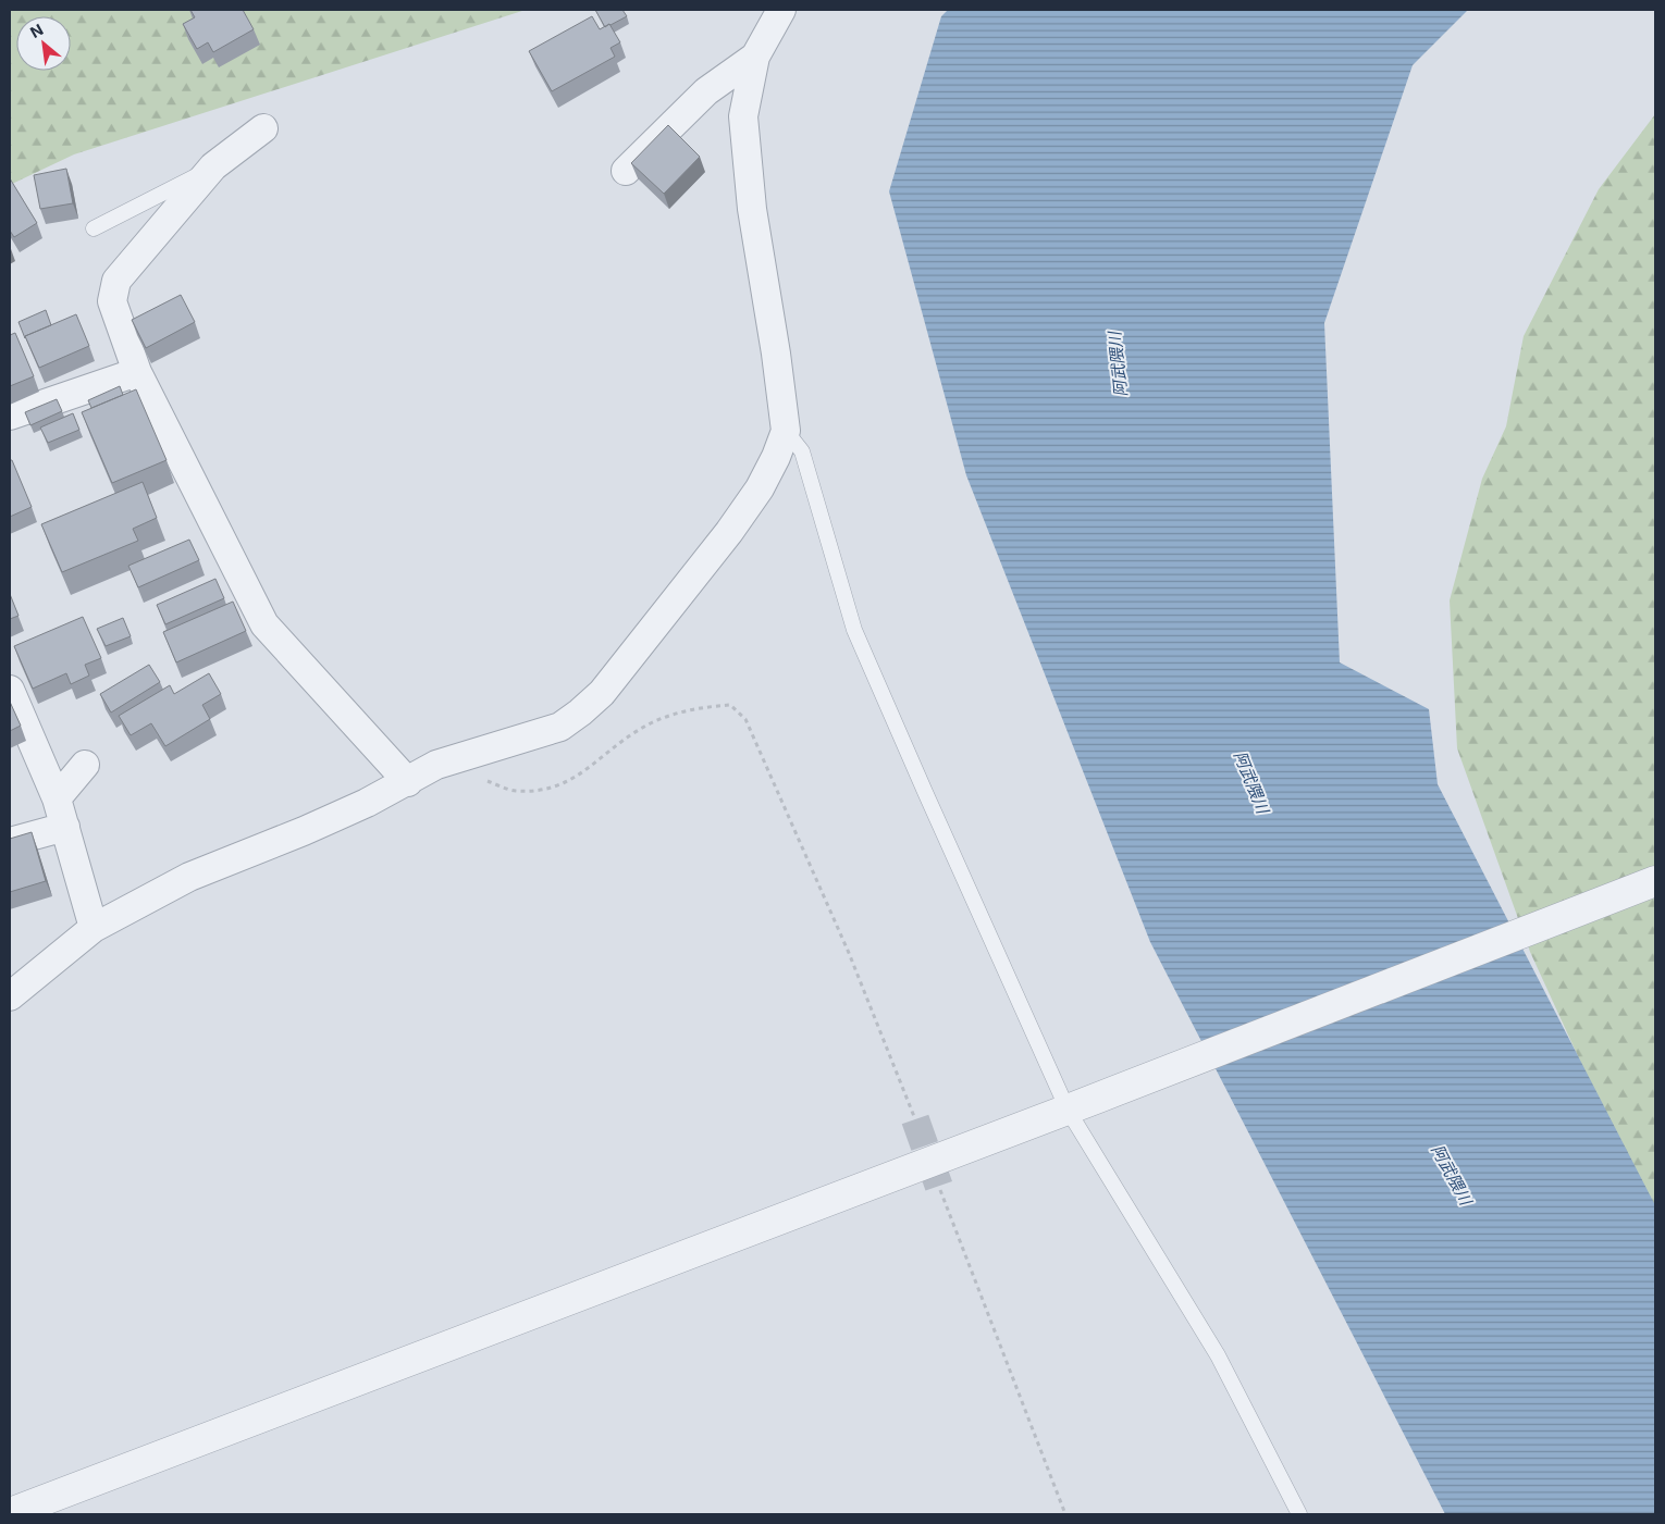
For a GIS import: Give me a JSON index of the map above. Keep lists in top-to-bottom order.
{
  "water": ["阿武隈川"],
  "north": "top left"
}
